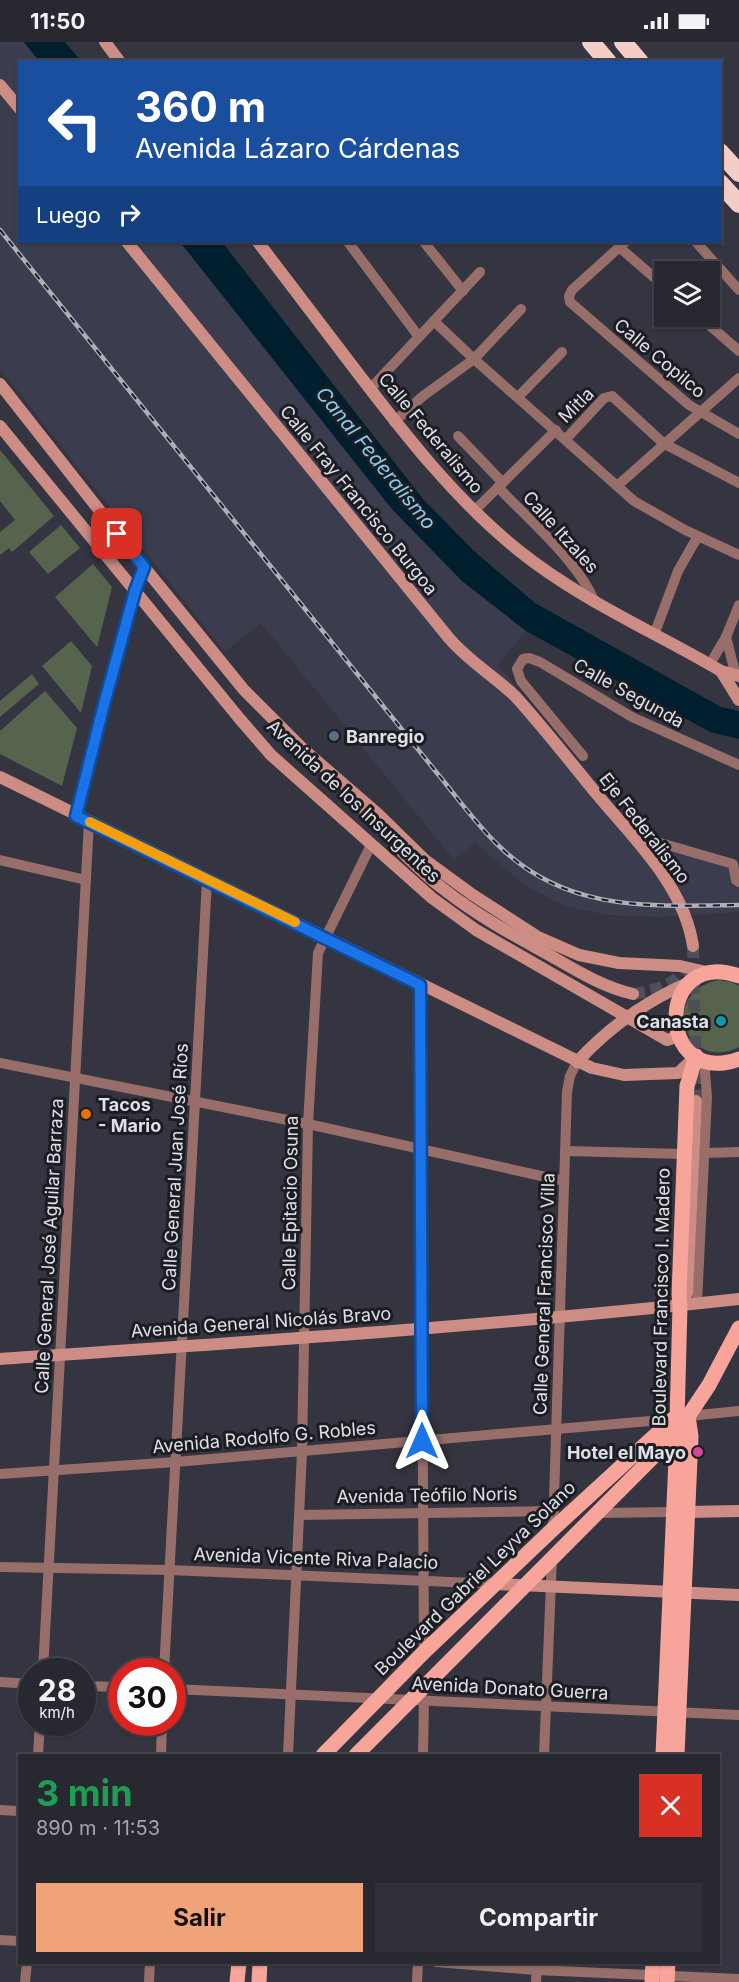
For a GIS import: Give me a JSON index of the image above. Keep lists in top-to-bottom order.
{
  "streets": {
    "main road": [
      "Calle Federalismo",
      "Calle Fray Francisco Burgoa",
      "Avenida de los Insurgentes",
      "Eje Federalismo",
      "Boulevard Francisco I. Madero",
      "Avenida General Nicolás Bravo",
      "Avenida Vicente Riva Palacio",
      "Boulevard Gabriel Leyva Solano"
    ],
    "street": [
      "Calle Copilco",
      "Mitla",
      "Calle Itzales",
      "Calle Segunda",
      "Calle General Juan José Ríos",
      "Calle Epitacio Osuna",
      "Calle General José Aguilar Barraza",
      "Calle General Francisco Villa",
      "Avenida Rodolfo G. Robles",
      "Avenida Teófilo Noris",
      "Avenida Donato Guerra"
    ]
  },
  "crossings": [
    ["Calle Federalismo", "Calle Itzales"],
    ["Calle Fray Francisco Burgoa", "Eje Federalismo"],
    ["Avenida de los Insurgentes", "Calle Epitacio Osuna"],
    ["Calle General Juan José Ríos", "Avenida General Nicolás Bravo"],
    ["Calle General Juan José Ríos", "Avenida Rodolfo G. Robles"],
    ["Calle General Juan José Ríos", "Avenida Vicente Riva Palacio"],
    ["Calle Epitacio Osuna", "Avenida General Nicolás Bravo"],
    ["Calle Epitacio Osuna", "Avenida Rodolfo G. Robles"],
    ["Calle Epitacio Osuna", "Avenida Teófilo Noris"],
    ["Calle Epitacio Osuna", "Avenida Vicente Riva Palacio"],
    ["Calle Epitacio Osuna", "Avenida Donato Guerra"],
    ["Calle General José Aguilar Barraza", "Avenida General Nicolás Bravo"],
    ["Calle General José Aguilar Barraza", "Avenida Rodolfo G. Robles"],
    ["Calle General José Aguilar Barraza", "Avenida Vicente Riva Palacio"],
    ["Calle General Francisco Villa", "Avenida General Nicolás Bravo"],
    ["Calle General Francisco Villa", "Avenida Rodolfo G. Robles"],
    ["Calle General Francisco Villa", "Avenida Teófilo Noris"],
    ["Calle General Francisco Villa", "Boulevard Gabriel Leyva Solano"],
    ["Boulevard Francisco I. Madero", "Avenida General Nicolás Bravo"],
    ["Boulevard Francisco I. Madero", "Avenida Rodolfo G. Robles"],
    ["Boulevard Francisco I. Madero", "Avenida Vicente Riva Palacio"],
    ["Boulevard Francisco I. Madero", "Boulevard Gabriel Leyva Solano"],
    ["Boulevard Francisco I. Madero", "Avenida Donato Guerra"],
    ["Avenida Rodolfo G. Robles", "Boulevard Gabriel Leyva Solano"],
    ["Avenida Vicente Riva Palacio", "Boulevard Gabriel Leyva Solano"],
    ["Boulevard Gabriel Leyva Solano", "Avenida Donato Guerra"]
  ],
  "water": ["Canal Federalismo"],
  "places": [
    "Banregio",
    "Canasta",
    "Tacos - Mario",
    "Hotel el Mayo"
  ],
  "page": {
    "status": "11:50",
    "turn": ["360 m", "Avenida Lázaro Cárdenas"],
    "then": "Luego",
    "speed": "28 km/h",
    "limit": "30",
    "heading": ["3 min", "890 m · 11:53"],
    "buttons": ["Salir", "Compartir"]
  }
}
